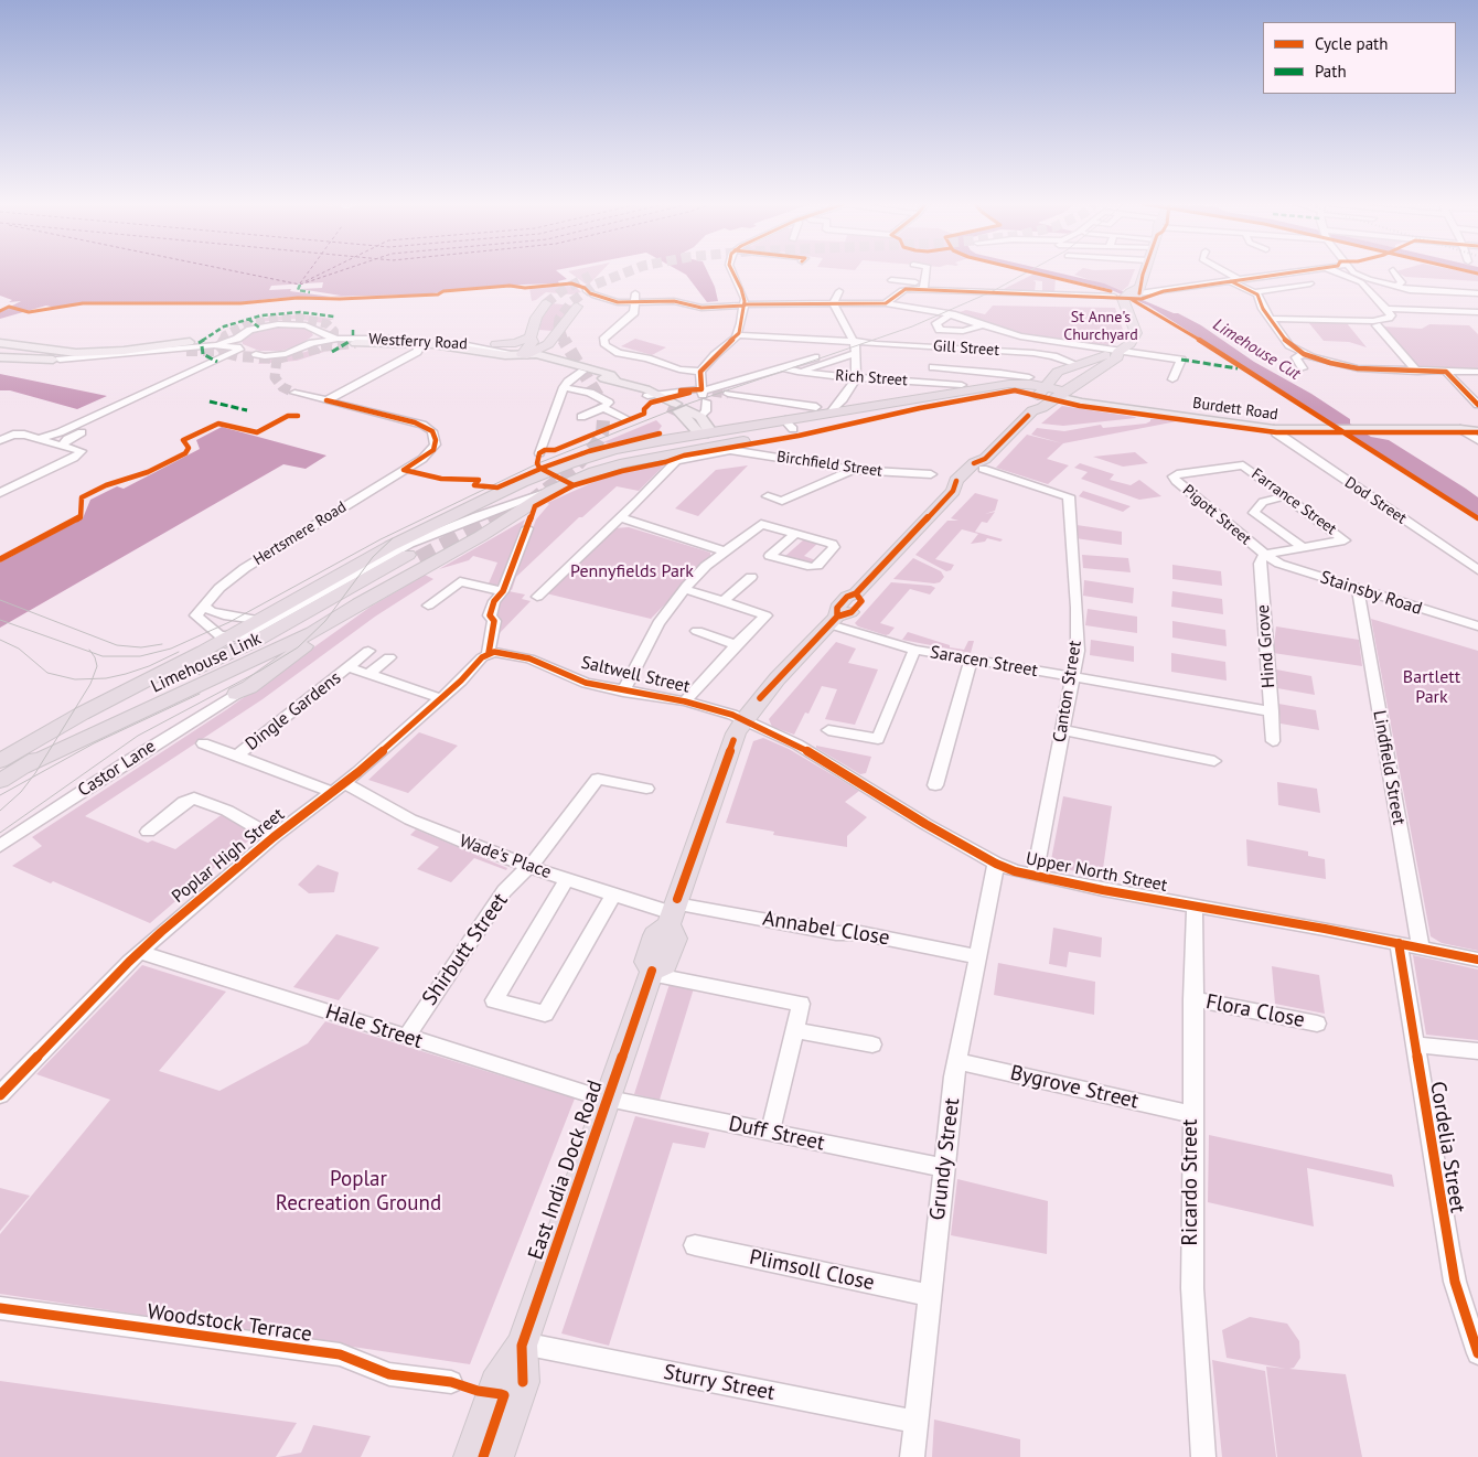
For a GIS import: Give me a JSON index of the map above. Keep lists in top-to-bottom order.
{
  "streets": {
    "highway": ["Limehouse Link", "East India Dock Road"],
    "main road": ["Westferry Road", "Burdett Road"],
    "street": [
      "Gill Street",
      "Rich Street",
      "Birchfield Street",
      "Dod Street",
      "Farrance Street",
      "Pigott Street",
      "Hertsmere Road",
      "Stainsby Road",
      "Hind Grove",
      "Saracen Street",
      "Saltwell Street",
      "Canton Street",
      "Dingle Gardens",
      "Lindfield Street",
      "Castor Lane",
      "Poplar High Street",
      "Wade's Place",
      "Upper North Street",
      "Annabel Close",
      "Shirbutt Street",
      "Flora Close",
      "Hale Street",
      "Bygrove Street",
      "Duff Street",
      "Cordelia Street",
      "Grundy Street",
      "Ricardo Street",
      "Plimsoll Close",
      "Woodstock Terrace",
      "Sturry Street"
    ]
  },
  "crossings": [
    ["Burdett Road", "Dod Street"],
    ["Burdett Road", "East India Dock Road"],
    ["Farrance Street", "Pigott Street"],
    ["Pigott Street", "Stainsby Road"],
    ["Pigott Street", "Hind Grove"],
    ["Stainsby Road", "Hind Grove"],
    ["Stainsby Road", "Lindfield Street"],
    ["Hind Grove", "Saracen Street"],
    ["Saracen Street", "Canton Street"],
    ["Saracen Street", "East India Dock Road"],
    ["Saltwell Street", "Poplar High Street"],
    ["Saltwell Street", "Upper North Street"],
    ["Saltwell Street", "East India Dock Road"],
    ["Canton Street", "Upper North Street"],
    ["Canton Street", "East India Dock Road"],
    ["Dingle Gardens", "Poplar High Street"],
    ["Dingle Gardens", "Wade's Place"],
    ["Lindfield Street", "Upper North Street"],
    ["Poplar High Street", "Wade's Place"],
    ["Poplar High Street", "Hale Street"],
    ["Wade's Place", "Annabel Close"],
    ["Wade's Place", "Shirbutt Street"],
    ["Wade's Place", "East India Dock Road"],
    ["Upper North Street", "Cordelia Street"],
    ["Upper North Street", "Grundy Street"],
    ["Upper North Street", "East India Dock Road"],
    ["Upper North Street", "Ricardo Street"],
    ["Annabel Close", "Grundy Street"],
    ["Annabel Close", "East India Dock Road"],
    ["Shirbutt Street", "Hale Street"],
    ["Flora Close", "Ricardo Street"],
    ["Hale Street", "Duff Street"],
    ["Hale Street", "East India Dock Road"],
    ["Bygrove Street", "Grundy Street"],
    ["Bygrove Street", "Ricardo Street"],
    ["Duff Street", "Grundy Street"],
    ["Duff Street", "East India Dock Road"],
    ["Grundy Street", "Plimsoll Close"],
    ["Grundy Street", "Sturry Street"],
    ["East India Dock Road", "Sturry Street"]
  ],
  "water": ["Limehouse Cut"],
  "parks": [
    "St Anne's Churchyard",
    "Pennyfields Park",
    "Bartlett Park",
    "Poplar Recreation Ground"
  ],
  "legend": ["Cycle path", "Path"]
}
